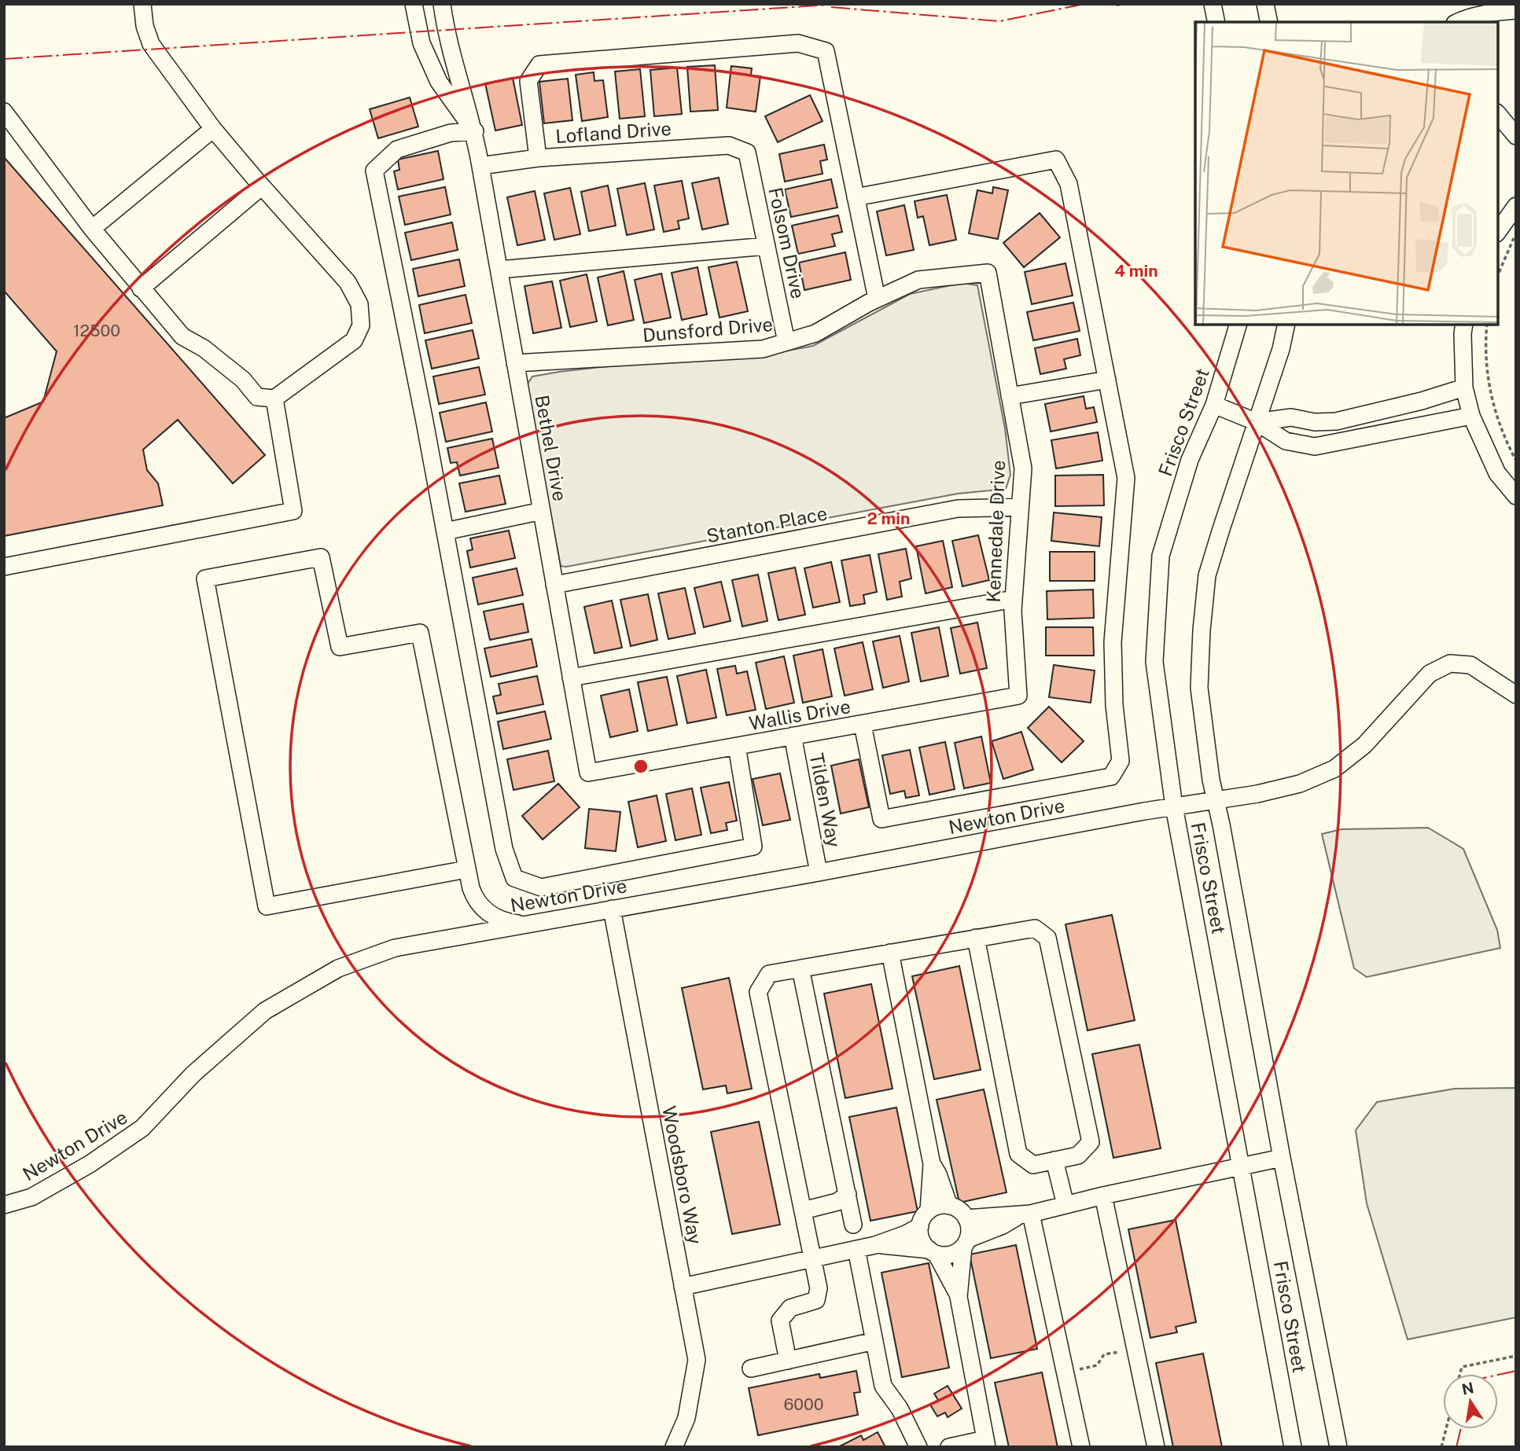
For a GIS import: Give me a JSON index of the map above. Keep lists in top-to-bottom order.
{
  "streets": {
    "street": [
      "Lofland Drive",
      "Folsom Drive",
      "Dunsford Drive",
      "Frisco Street",
      "Bethel Drive",
      "Stanton Place",
      "Kennedale Drive",
      "Wallis Drive",
      "Tilden Way",
      "Newton Drive",
      "Woodsboro Way"
    ]
  },
  "crossings": [
    ["Lofland Drive", "Folsom Drive"],
    ["Lofland Drive", "Bethel Drive"],
    ["Folsom Drive", "Dunsford Drive"],
    ["Dunsford Drive", "Bethel Drive"],
    ["Dunsford Drive", "Kennedale Drive"],
    ["Frisco Street", "Newton Drive"],
    ["Bethel Drive", "Stanton Place"],
    ["Bethel Drive", "Wallis Drive"],
    ["Stanton Place", "Kennedale Drive"],
    ["Kennedale Drive", "Wallis Drive"],
    ["Wallis Drive", "Tilden Way"],
    ["Tilden Way", "Newton Drive"],
    ["Newton Drive", "Woodsboro Way"]
  ],
  "house_numbers": ["12500", "6000"],
  "north": "top",
  "rings": ["4 min", "2 min"]
}
